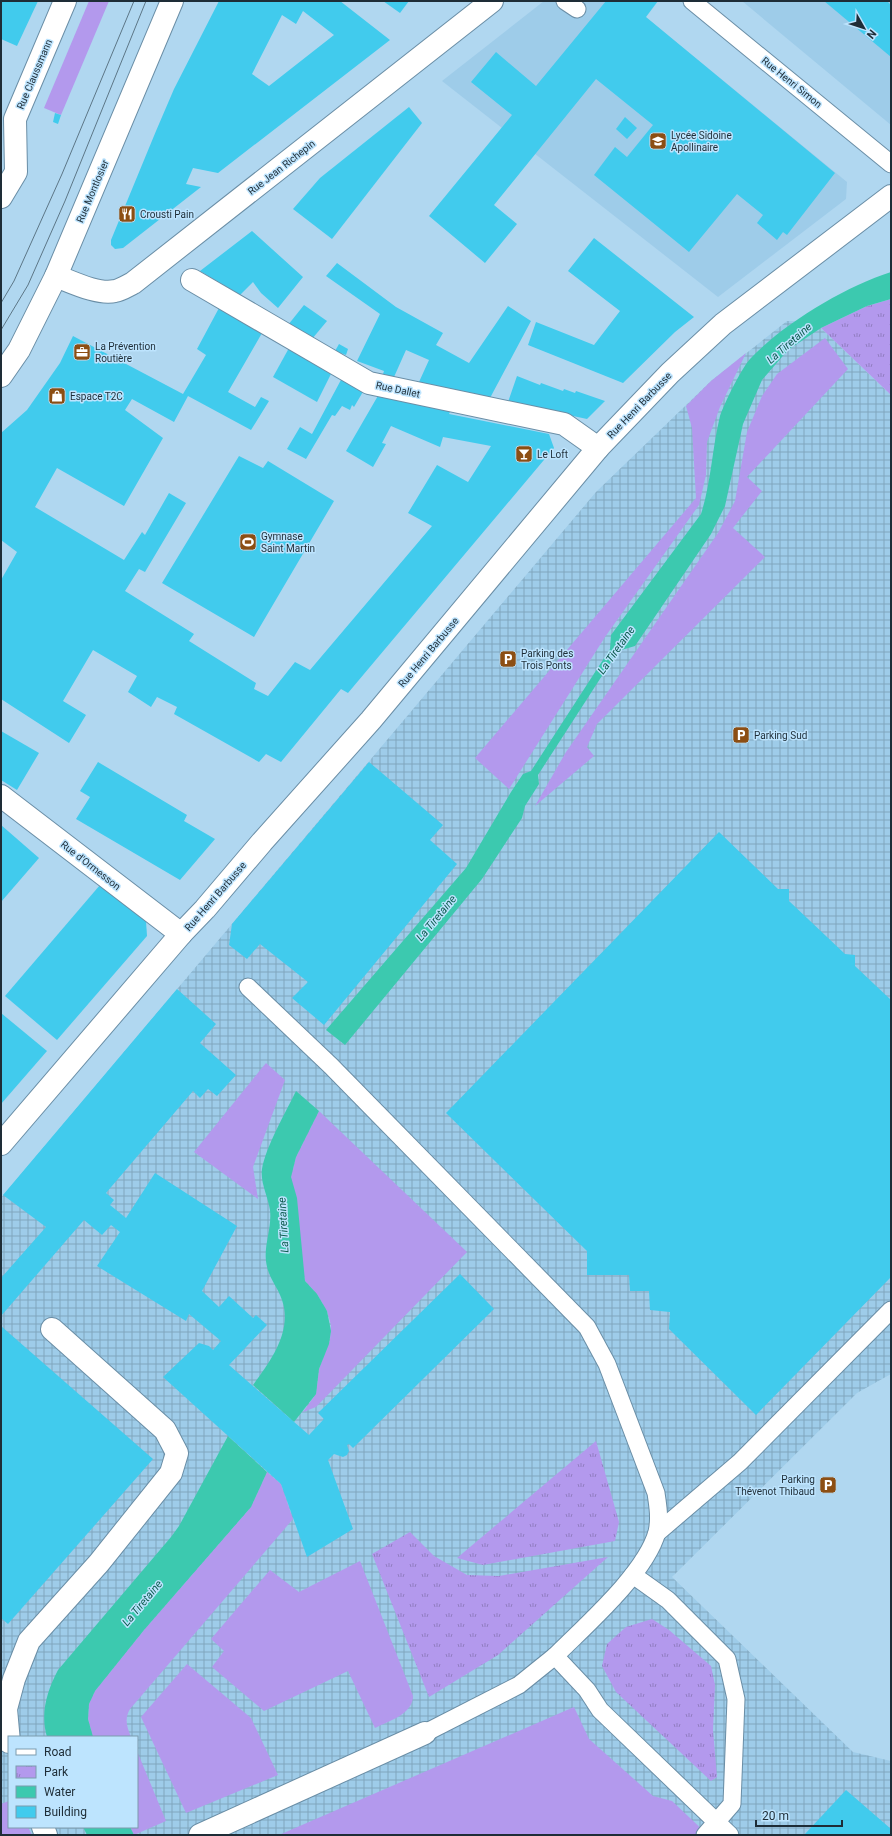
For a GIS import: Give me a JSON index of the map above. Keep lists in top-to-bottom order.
{
  "streets": {
    "street": [
      "Rue Claussmann",
      "Rue Jean Richepin",
      "Rue Montlosier",
      "Rue Dallet",
      "Rue Henri Barbusse",
      "Rue d'Ormesson"
    ],
    "lane": ["Rue Henri Simon"]
  },
  "crossings": [
    ["Rue Jean Richepin", "Rue Montlosier"],
    ["Rue Dallet", "Rue Henri Barbusse"],
    ["Rue Henri Barbusse", "Rue d'Ormesson"]
  ],
  "water": ["La Tiretaine"],
  "places": {
    "school or university": ["Lycée Sidoine Apollinaire"],
    "restaurant": ["Crousti Pain"],
    "office": ["La Prévention Routière"],
    "shop": ["Espace T2C"],
    "bar": ["Le Loft"],
    "sports": ["Gymnase Saint Martin"],
    "parking": ["Parking des Trois Ponts", "Parking Sud", "Parking Thévenot Thibaud"]
  },
  "legend": [
    "Road",
    "Park",
    "Water",
    "Building"
  ],
  "scale_bar": "20 m",
  "north": "bottom right"
}
